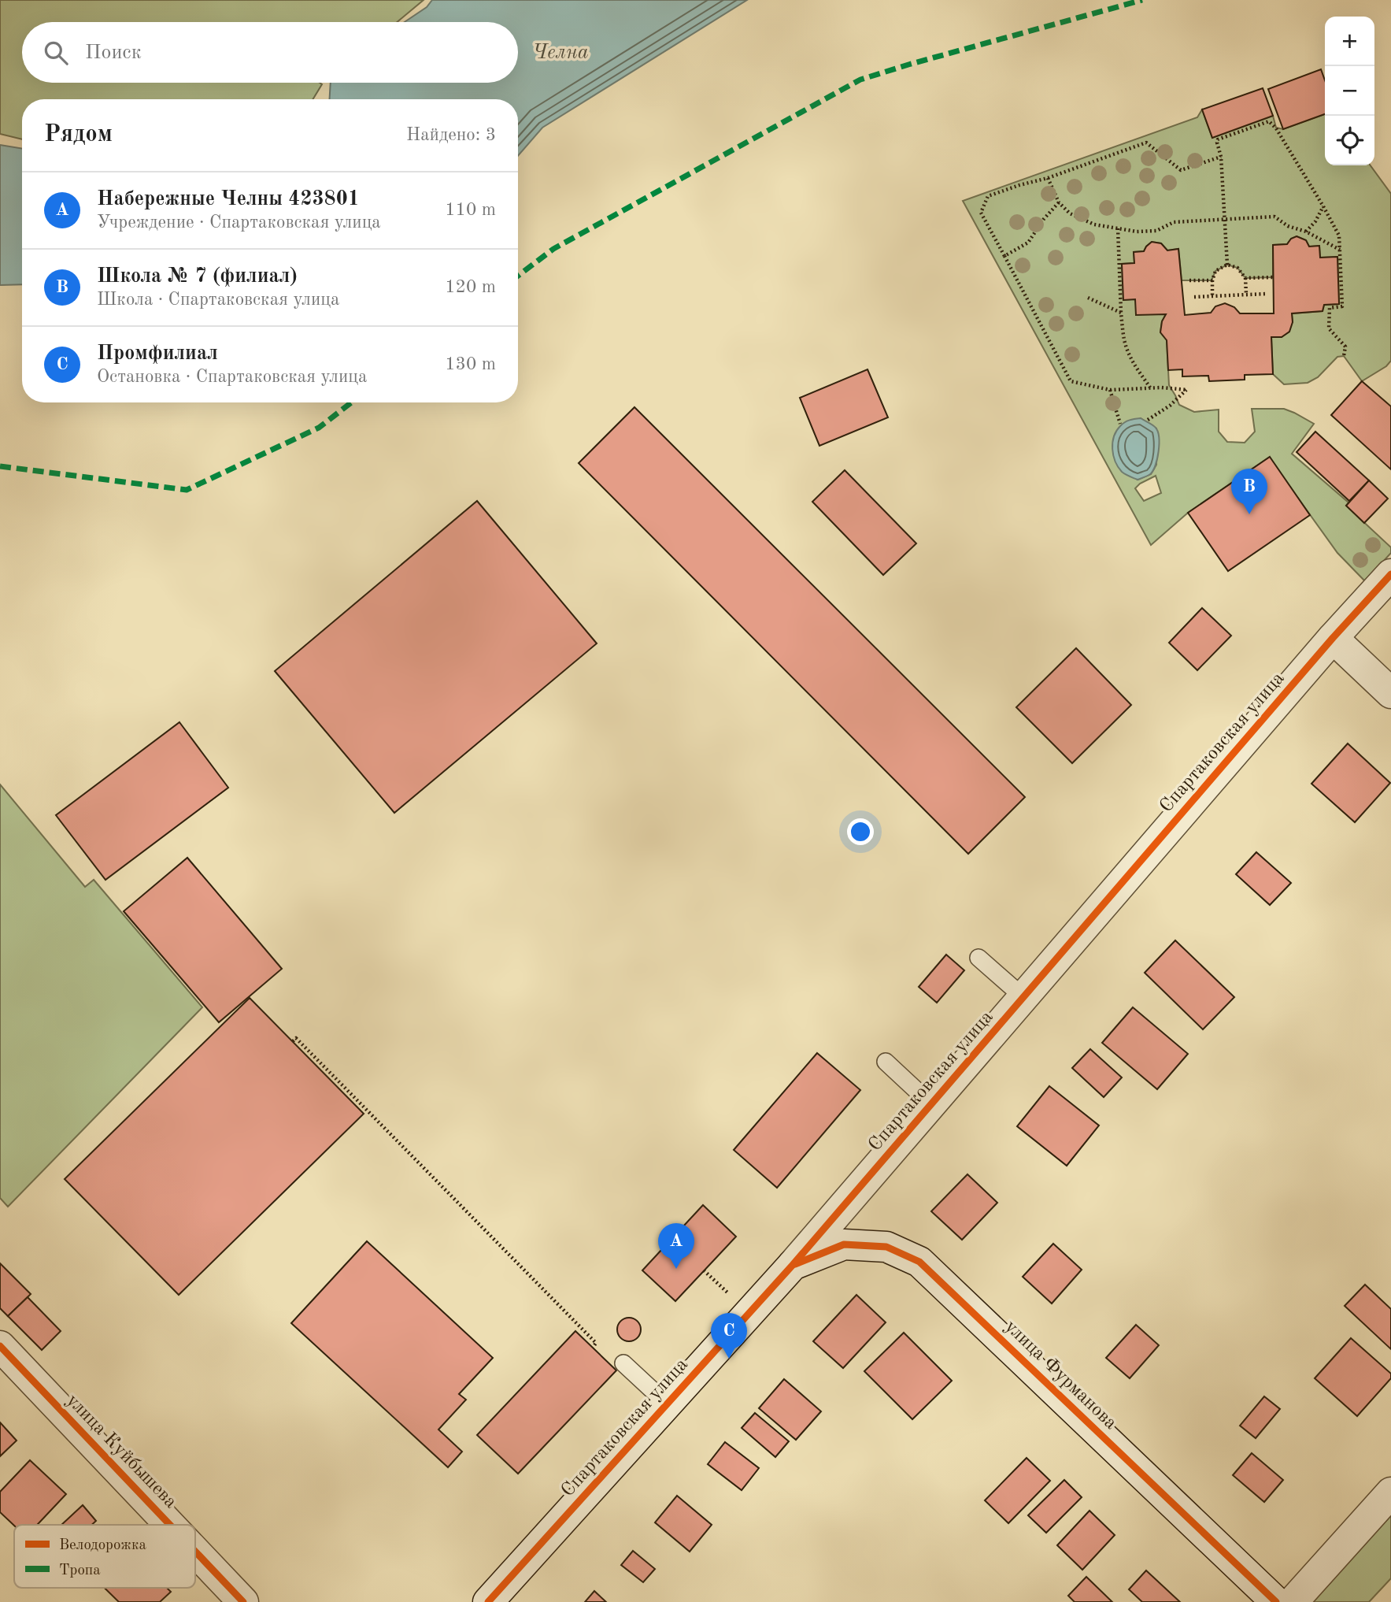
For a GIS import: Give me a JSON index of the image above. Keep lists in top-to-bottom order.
{
  "streets": {
    "street": ["Спартаковская улица", "улица Фурманова", "улица Куйбышева"]
  },
  "crossings": [
    ["Спартаковская улица", "улица Фурманова"]
  ],
  "water": ["Челна"],
  "legend": ["Велодорожка", "Тропа"],
  "page": {
    "map_buttons": ["+", "−"],
    "search": "Поиск",
    "heading": ["Рядом", "Найдено: 3"],
    "list": [
      {
        "mark": "A",
        "name": "Набережные Челны 423801",
        "note": "Учреждение · Спартаковская улица",
        "value": "110 m"
      },
      {
        "mark": "B",
        "name": "Школа № 7 (филиал)",
        "note": "Школа · Спартаковская улица",
        "value": "120 m"
      },
      {
        "mark": "C",
        "name": "Промфилиал",
        "note": "Остановка · Спартаковская улица",
        "value": "130 m"
      }
    ],
    "pins": ["B", "A", "C"]
  }
}
